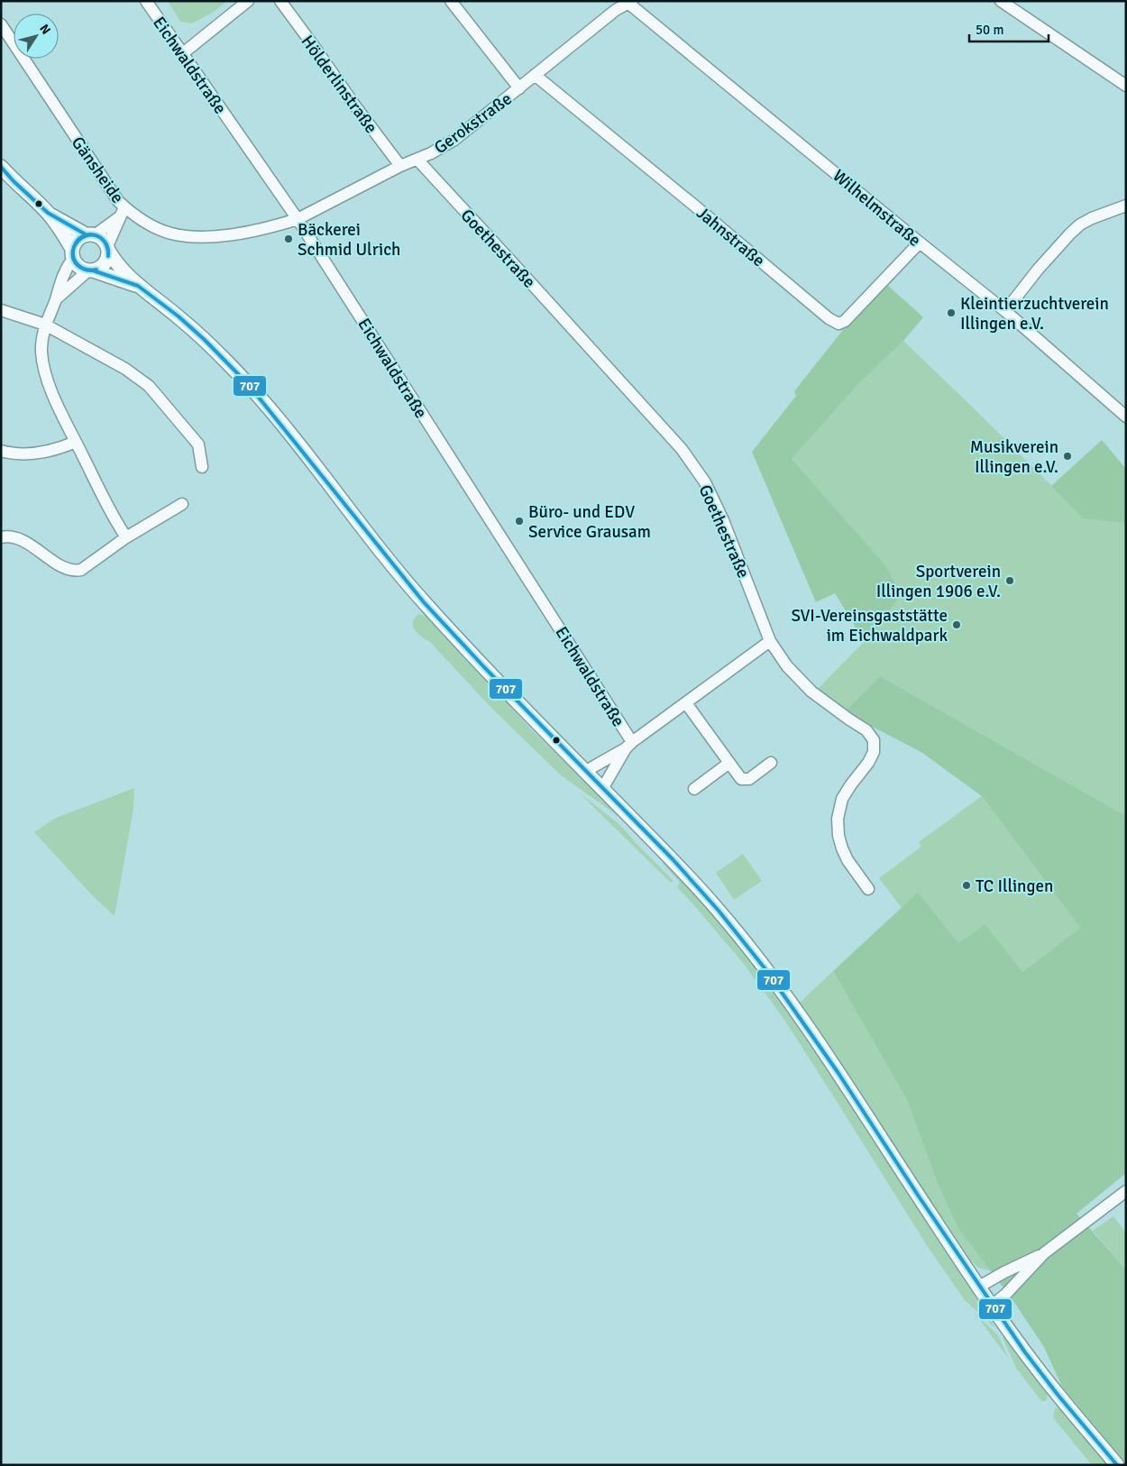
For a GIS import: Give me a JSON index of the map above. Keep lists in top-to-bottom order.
{
  "streets": {
    "street": [
      "Eichwaldstraße",
      "Hölderlinstraße",
      "Gerokstraße",
      "Gänsheide",
      "Wilhelmstraße",
      "Jahnstraße",
      "Goethestraße"
    ]
  },
  "crossings": [
    ["Eichwaldstraße", "Gerokstraße"],
    ["Eichwaldstraße", "Gänsheide"],
    ["Hölderlinstraße", "Gerokstraße"],
    ["Gerokstraße", "Gänsheide"],
    ["Gerokstraße", "Wilhelmstraße"],
    ["Gerokstraße", "Jahnstraße"],
    ["Gerokstraße", "Goethestraße"],
    ["Wilhelmstraße", "Jahnstraße"]
  ],
  "places": [
    "Bäckerei Schmid Ulrich",
    "Kleintierzuchtverein Illingen e.V.",
    "Musikverein Illingen e.V.",
    "Büro- und EDV Service Grausam",
    "Sportverein Illingen 1906 e.V.",
    "SVI-Vereinsgaststätte im Eichwaldpark",
    "TC Illingen"
  ],
  "lines": ["transit line 707"],
  "scale_bar": "50 m",
  "north": "top right"
}
